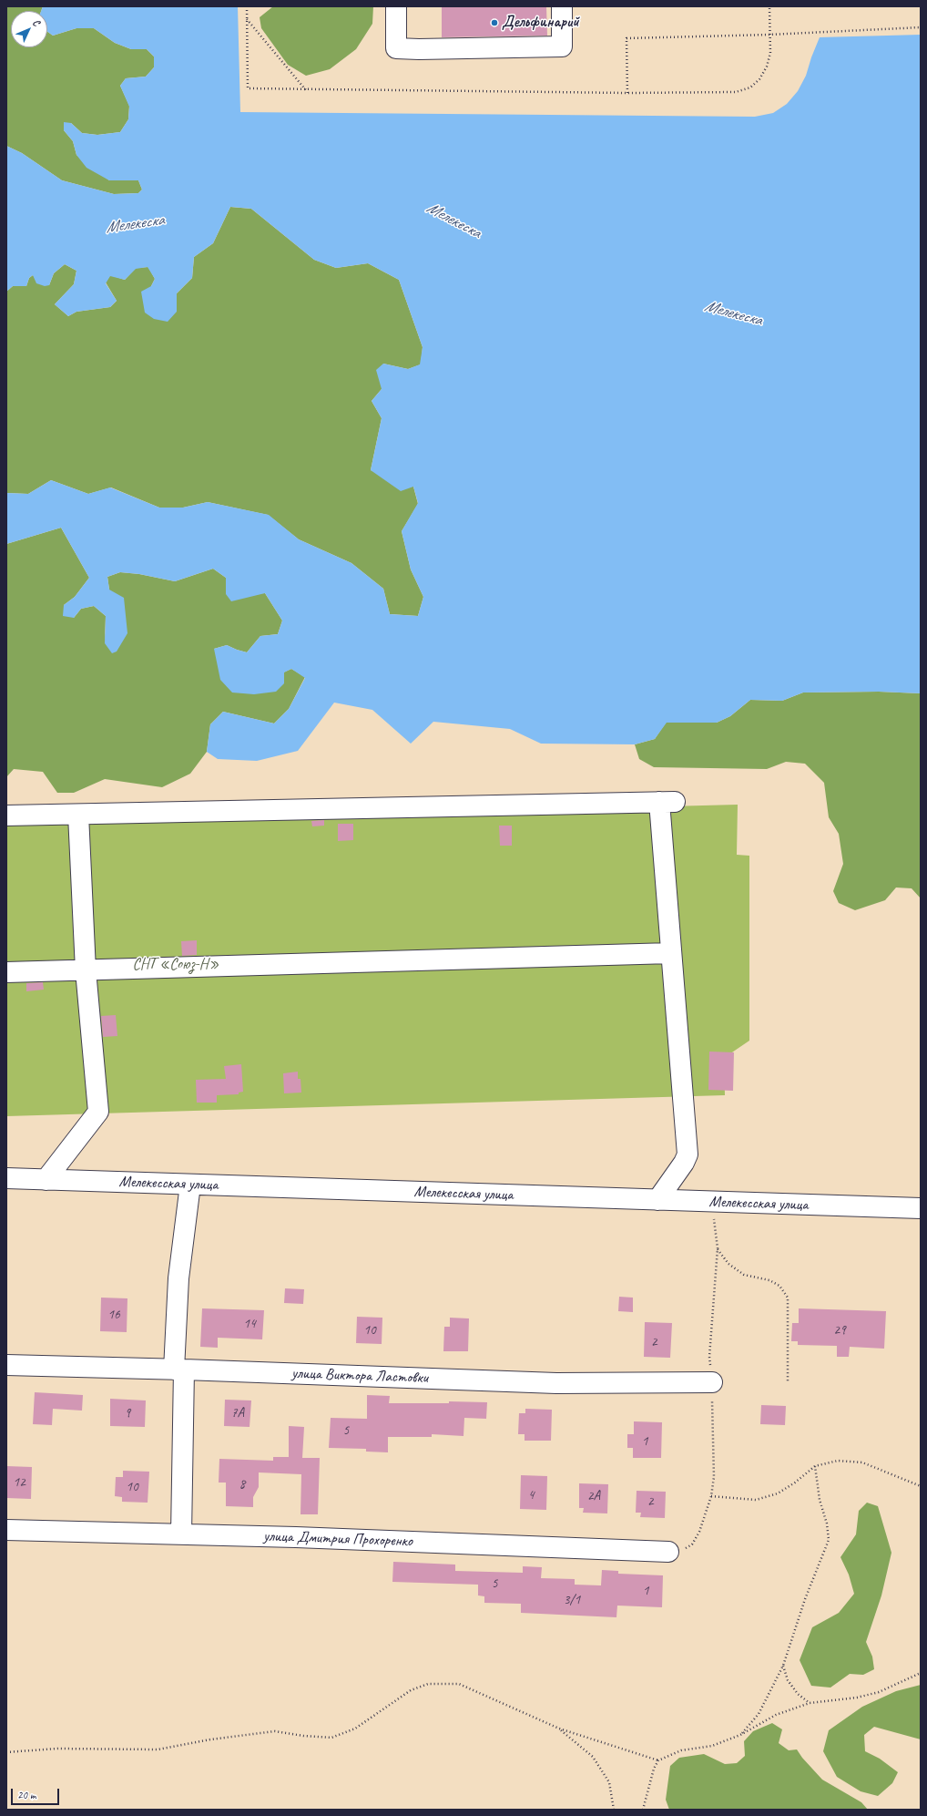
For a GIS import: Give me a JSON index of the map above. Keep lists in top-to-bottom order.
{
  "streets": {
    "street": ["Мелекесская улица", "улица Виктора Ластовки", "улица Дмитрия Прохоренко"]
  },
  "water": ["Мелекеска"],
  "parks": ["СНТ «Союз-Н»"],
  "places": ["Дельфинарий"],
  "house_numbers": [
    "16",
    "14",
    "10",
    "29",
    "2",
    "9",
    "7А",
    "5",
    "1",
    "12",
    "8",
    "10",
    "4",
    "2А",
    "2",
    "5",
    "1",
    "3/1"
  ],
  "scale_bar": "20 m",
  "north": "top right"
}
